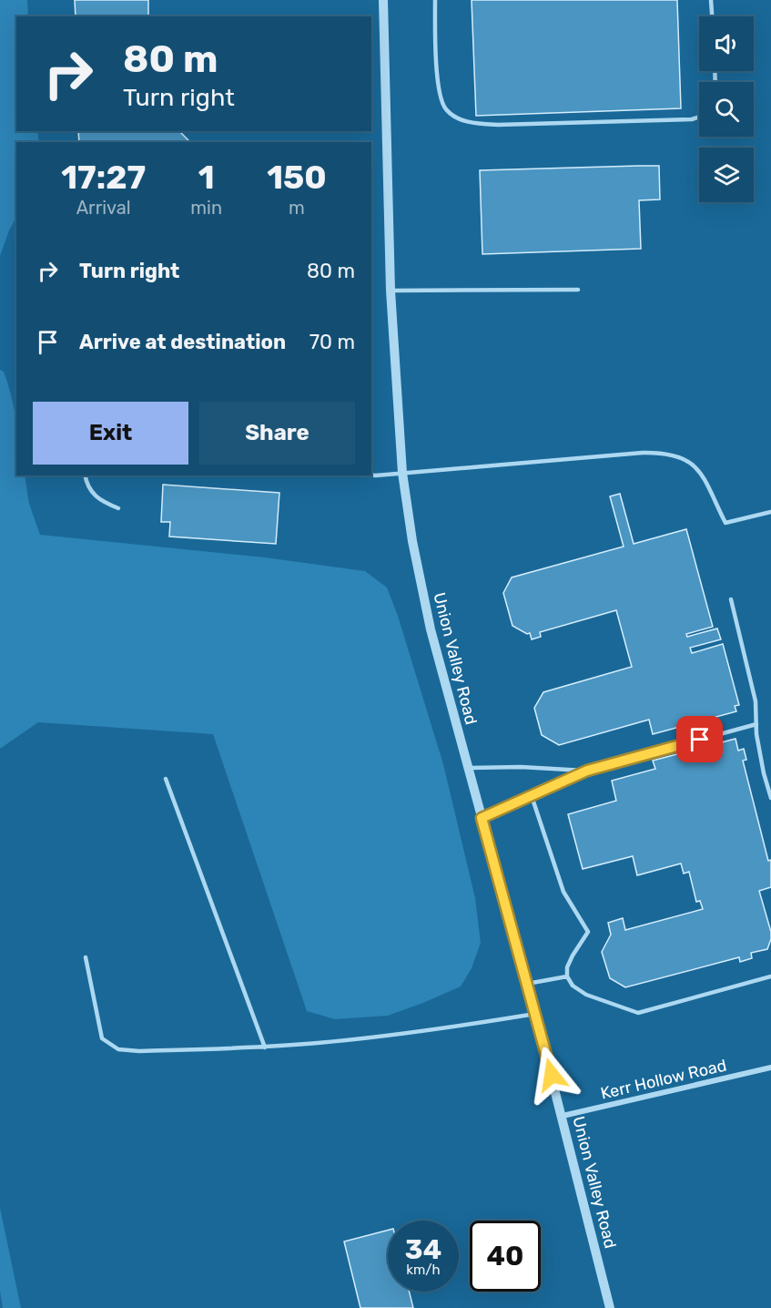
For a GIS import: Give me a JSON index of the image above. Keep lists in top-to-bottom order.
{
  "streets": {
    "street": ["Union Valley Road", "Kerr Hollow Road"]
  },
  "crossings": [
    ["Union Valley Road", "Kerr Hollow Road"]
  ],
  "page": {
    "turn": ["80 m", "Turn right"],
    "eta": [
      "17:27",
      "Arrival",
      "1",
      "min",
      "150",
      "m"
    ],
    "list": [
      {
        "name": "Turn right",
        "value": "80 m"
      },
      {
        "name": "Arrive at destination",
        "value": "70 m"
      }
    ],
    "buttons": ["Exit", "Share"],
    "speed": "34 km/h",
    "limit": "40"
  }
}
